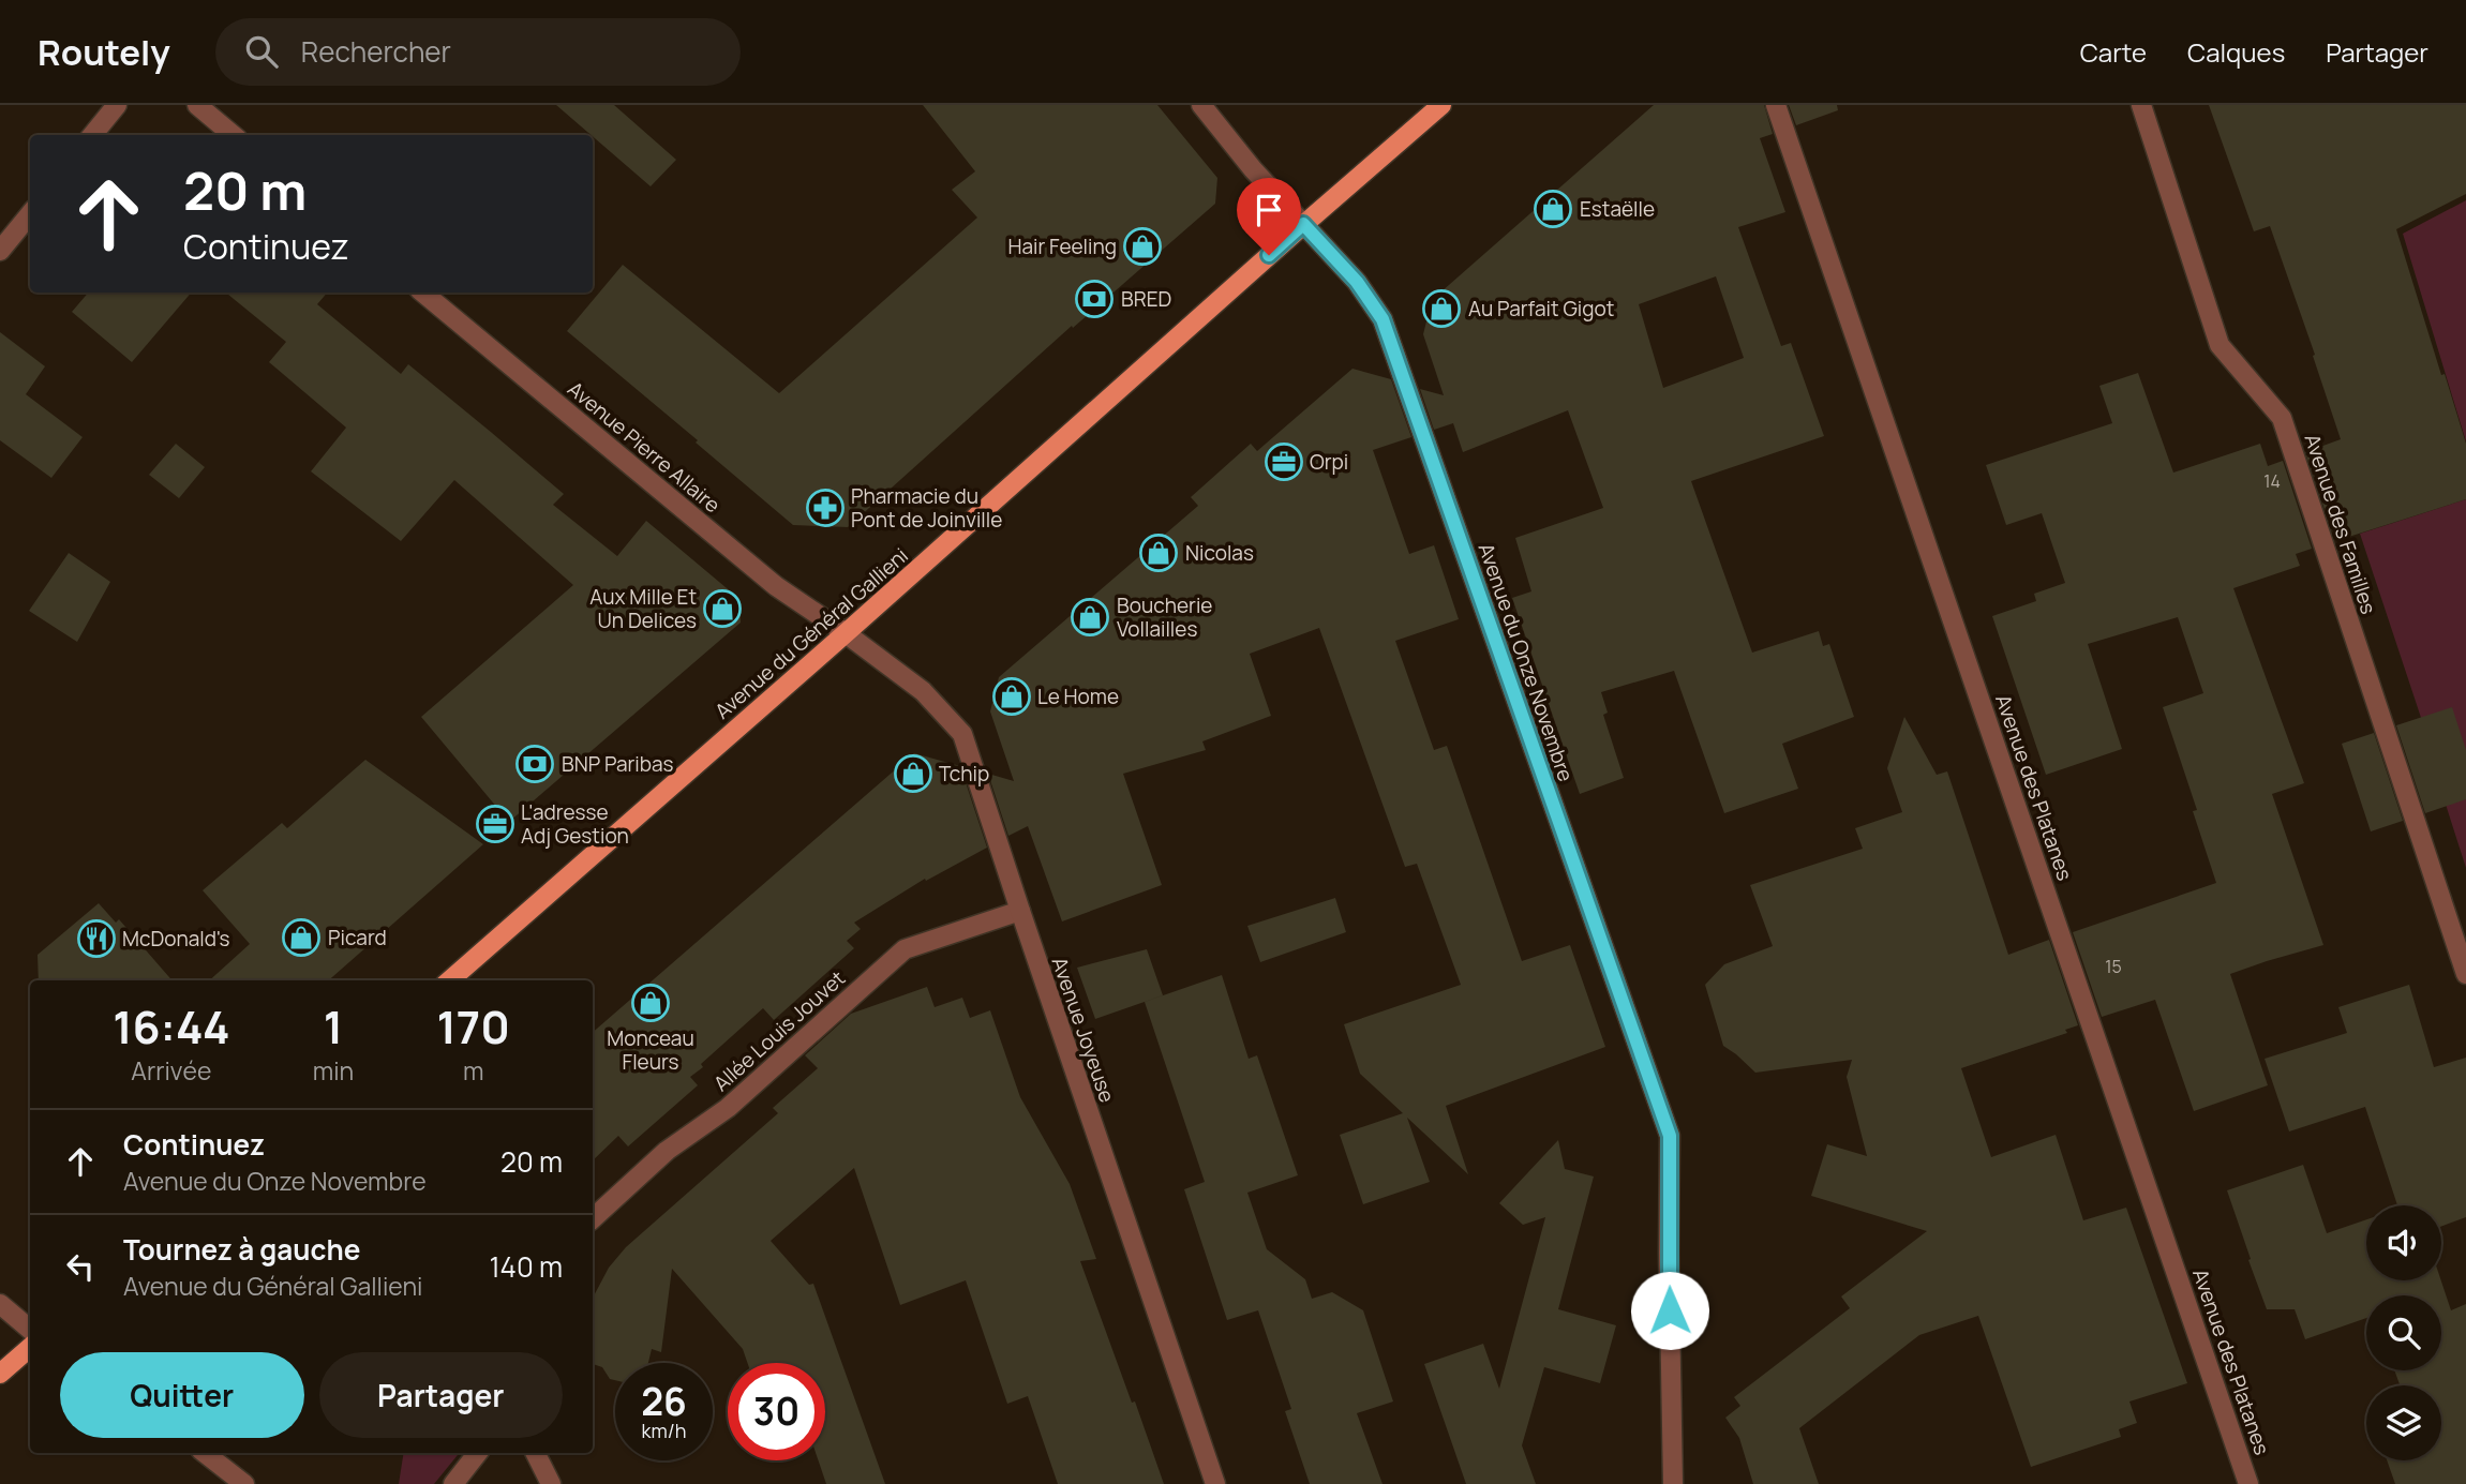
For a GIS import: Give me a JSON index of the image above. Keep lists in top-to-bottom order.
{
  "streets": {
    "main road": ["Avenue du Général Gallieni"],
    "street": [
      "Avenue Pierre Allaire",
      "Avenue des Familles",
      "Avenue du Onze Novembre",
      "Avenue des Platanes",
      "Avenue Joyeuse",
      "Allée Louis Jouvet"
    ]
  },
  "crossings": [
    ["Avenue Pierre Allaire", "Avenue du Général Gallieni"],
    ["Avenue Pierre Allaire", "Avenue Joyeuse"],
    ["Avenue du Général Gallieni", "Avenue du Onze Novembre"],
    ["Avenue du Général Gallieni", "Avenue Joyeuse"],
    ["Avenue Joyeuse", "Allée Louis Jouvet"]
  ],
  "places": {
    "shop": [
      "Estaëlle",
      "Hair Feeling",
      "Au Parfait Gigot",
      "Nicolas",
      "Aux Mille Et Un Delices",
      "Boucherie Vollailles",
      "Le Home",
      "Tchip",
      "Picard",
      "Monceau Fleurs"
    ],
    "bank": ["BRED", "BNP Paribas"],
    "office": ["Orpi", "L'adresse Adj Gestion"],
    "pharmacy": ["Pharmacie du Pont de Joinville"],
    "restaurant": ["McDonald's"]
  },
  "house_numbers": ["14", "15"],
  "page": {
    "header": "Routely",
    "search": "Rechercher",
    "nav": ["Carte", "Calques", "Partager"],
    "turn": ["20 m", "Continuez"],
    "eta": [
      "16:44",
      "Arrivée",
      "1",
      "min",
      "170",
      "m"
    ],
    "list": [
      {
        "name": "Continuez",
        "note": "Avenue du Onze Novembre",
        "value": "20 m"
      },
      {
        "name": "Tournez à gauche",
        "note": "Avenue du Général Gallieni",
        "value": "140 m"
      }
    ],
    "buttons": ["Quitter", "Partager"],
    "speed": "26 km/h",
    "limit": "30"
  }
}
